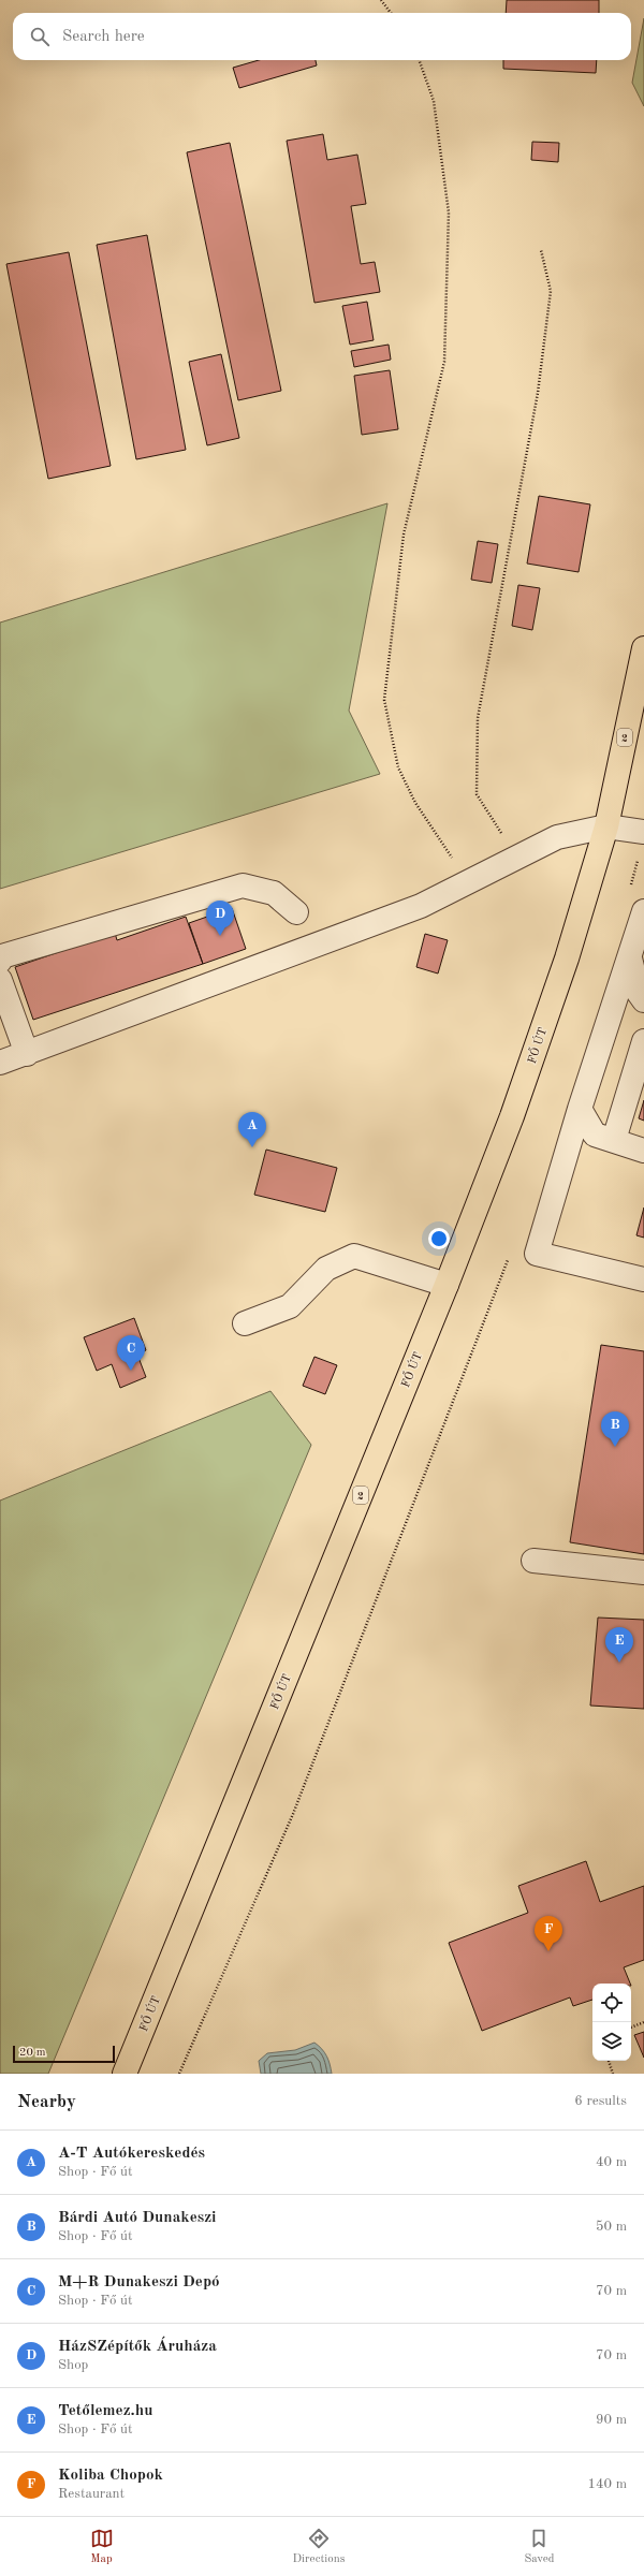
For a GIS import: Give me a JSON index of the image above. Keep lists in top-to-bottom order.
{
  "streets": {
    "main road": ["2", "FŐ ÚT"]
  },
  "scale_bar": "20 m",
  "page": {
    "search": "Search here",
    "pins": [
      "D",
      "A",
      "C",
      "B",
      "E",
      "F"
    ],
    "scale": "20 m",
    "heading": ["Nearby", "6 results"],
    "list": [
      {
        "mark": "A",
        "name": "A-T Autókereskedés",
        "note": "Shop · Fő út",
        "value": "40 m"
      },
      {
        "mark": "B",
        "name": "Bárdi Autó Dunakeszi",
        "note": "Shop · Fő út",
        "value": "50 m"
      },
      {
        "mark": "C",
        "name": "M+R Dunakeszi Depó",
        "note": "Shop · Fő út",
        "value": "70 m"
      },
      {
        "mark": "D",
        "name": "HázSZépítők Áruháza",
        "note": "Shop",
        "value": "70 m"
      },
      {
        "mark": "E",
        "name": "Tetőlemez.hu",
        "note": "Shop · Fő út",
        "value": "90 m"
      },
      {
        "mark": "F",
        "name": "Koliba Chopok",
        "note": "Restaurant",
        "value": "140 m"
      }
    ],
    "nav": ["Map", "Directions", "Saved"]
  }
}
